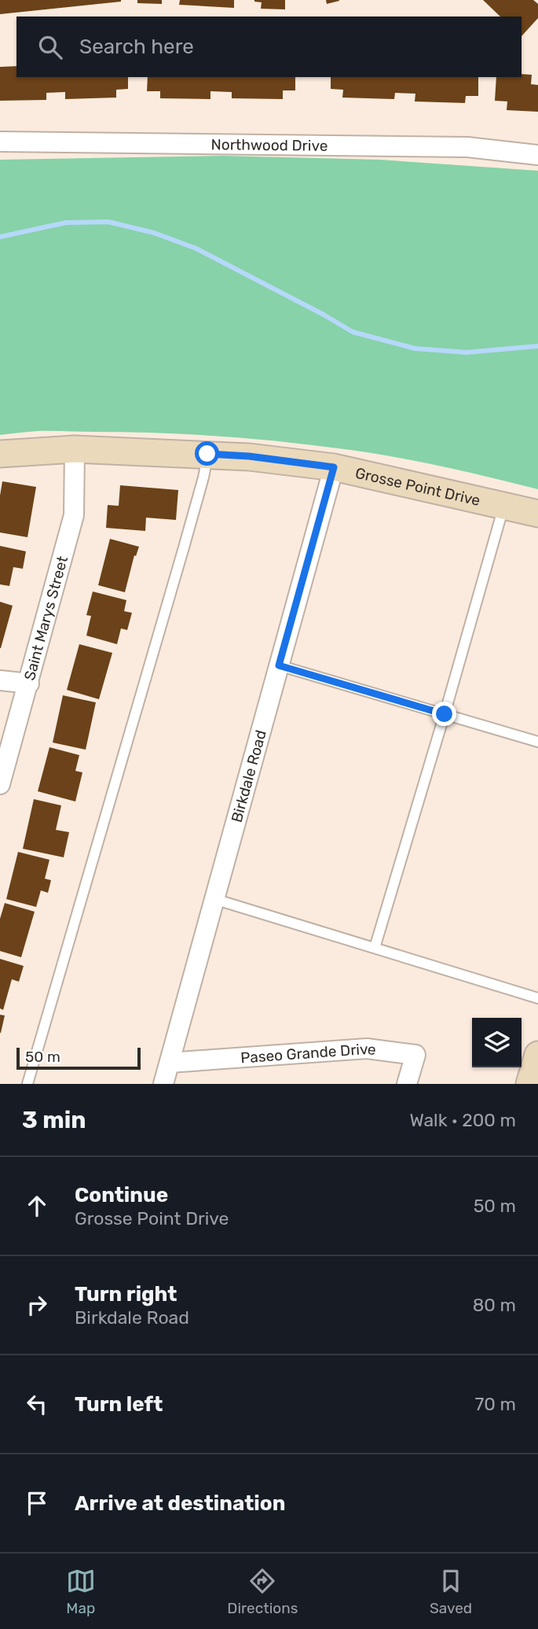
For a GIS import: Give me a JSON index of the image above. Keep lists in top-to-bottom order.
{
  "streets": {
    "street": [
      "Northwood Drive",
      "Grosse Point Drive",
      "Saint Marys Street",
      "Birkdale Road",
      "Paseo Grande Drive"
    ]
  },
  "crossings": [
    ["Grosse Point Drive", "Saint Marys Street"],
    ["Grosse Point Drive", "Birkdale Road"],
    ["Birkdale Road", "Paseo Grande Drive"]
  ],
  "scale_bar": "50 m",
  "page": {
    "search": "Search here",
    "scale": "50 m",
    "heading": ["3 min", "Walk · 200 m"],
    "list": [
      ["Continue", "Grosse Point Drive", "50 m"],
      ["Turn right", "Birkdale Road", "80 m"],
      ["Turn left", "70 m"],
      "Arrive at destination"
    ],
    "nav": ["Map", "Directions", "Saved"]
  }
}
